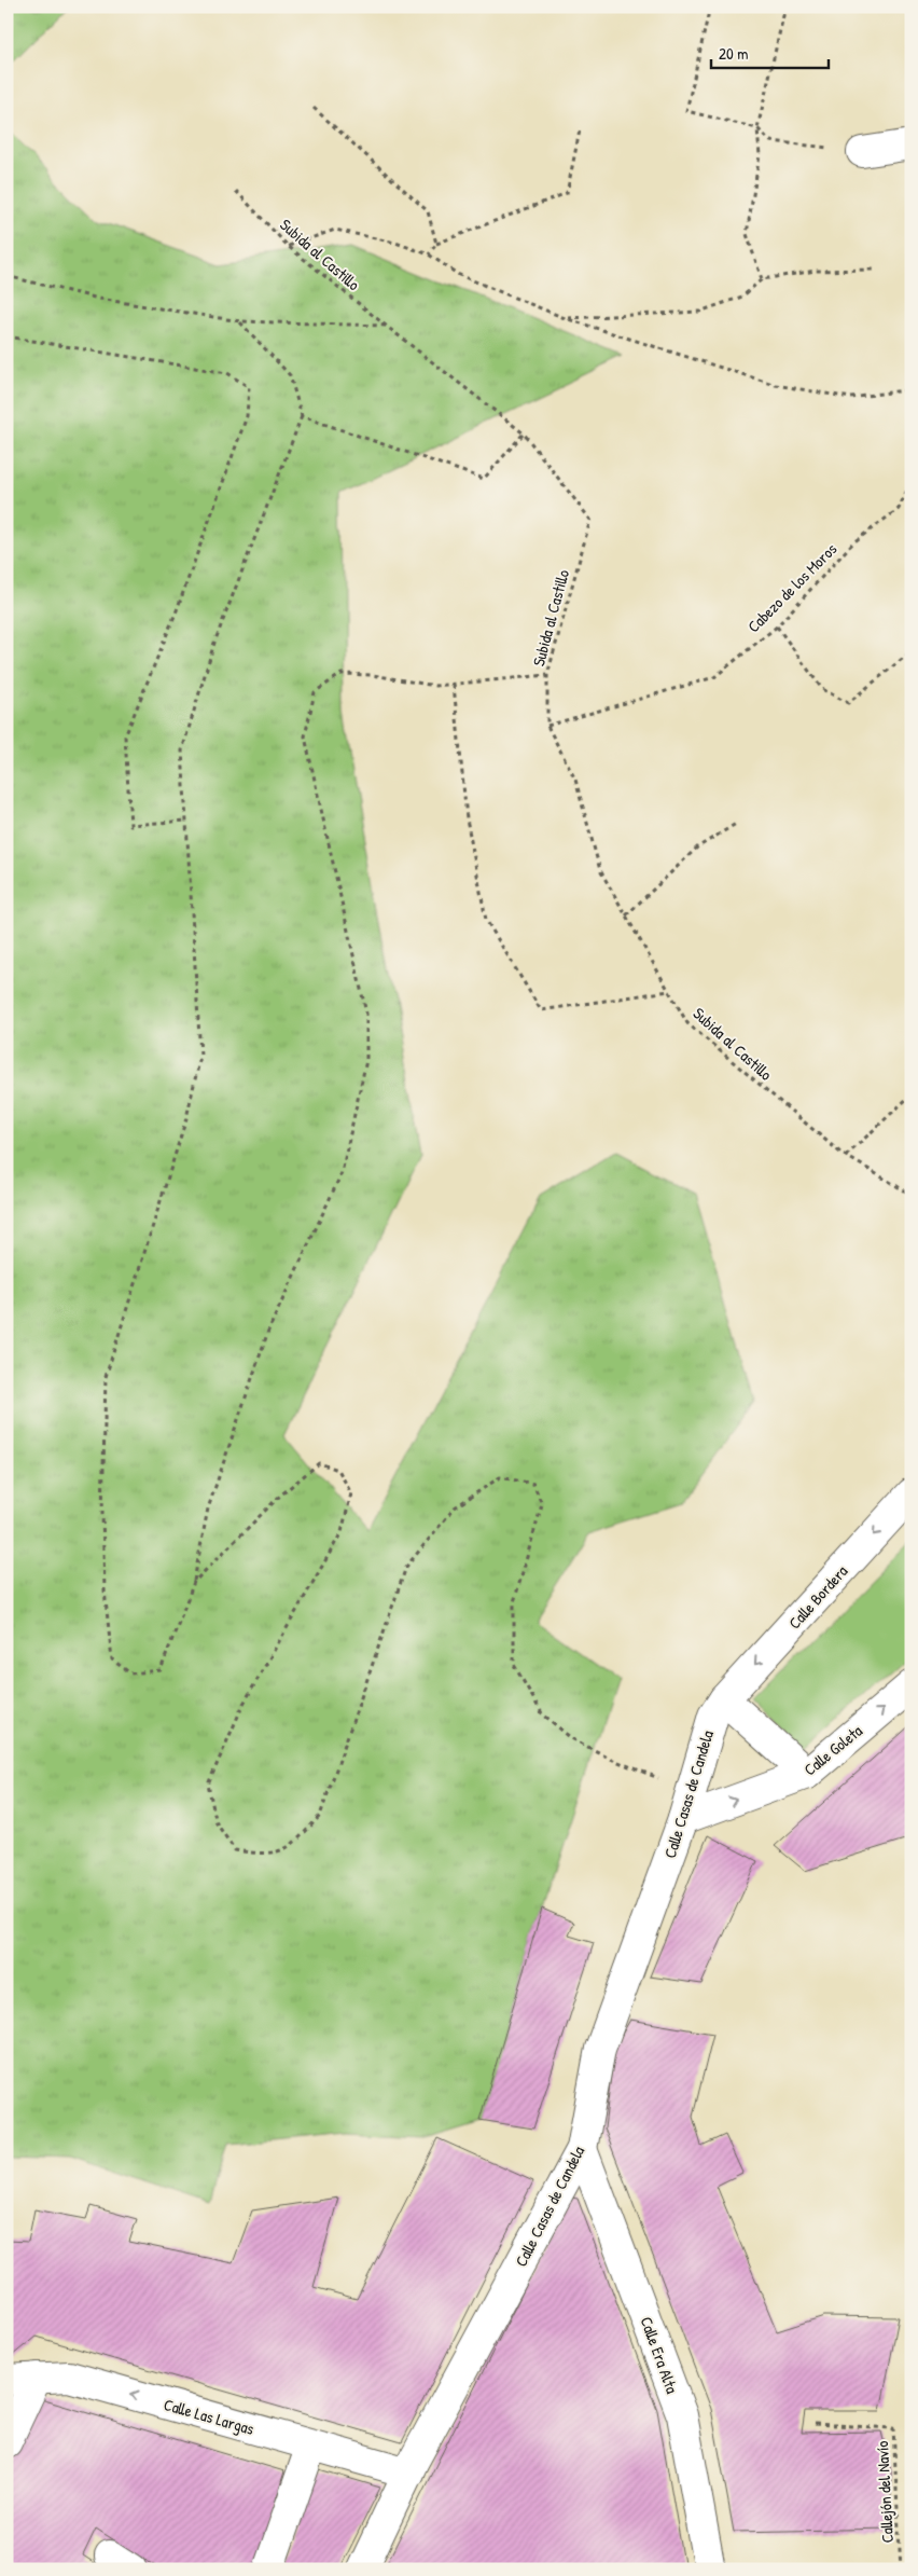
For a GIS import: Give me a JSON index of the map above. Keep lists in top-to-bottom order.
{
  "streets": {
    "street": [
      "Calle Bordera",
      "Calle Goleta",
      "Calle Casas de Candela",
      "Calle Era Alta",
      "Calle Las Largas"
    ],
    "path": ["Subida al Castillo", "Cabezo de los Moros", "Callejón del Navío"]
  },
  "crossings": [
    ["Subida al Castillo", "Cabezo de los Moros"],
    ["Calle Bordera", "Calle Casas de Candela"],
    ["Calle Goleta", "Calle Casas de Candela"],
    ["Calle Casas de Candela", "Calle Era Alta"],
    ["Calle Casas de Candela", "Calle Las Largas"]
  ],
  "one_way": ["Calle Bordera", "Calle Goleta", "Calle Las Largas"],
  "scale_bar": "20 m"
}
